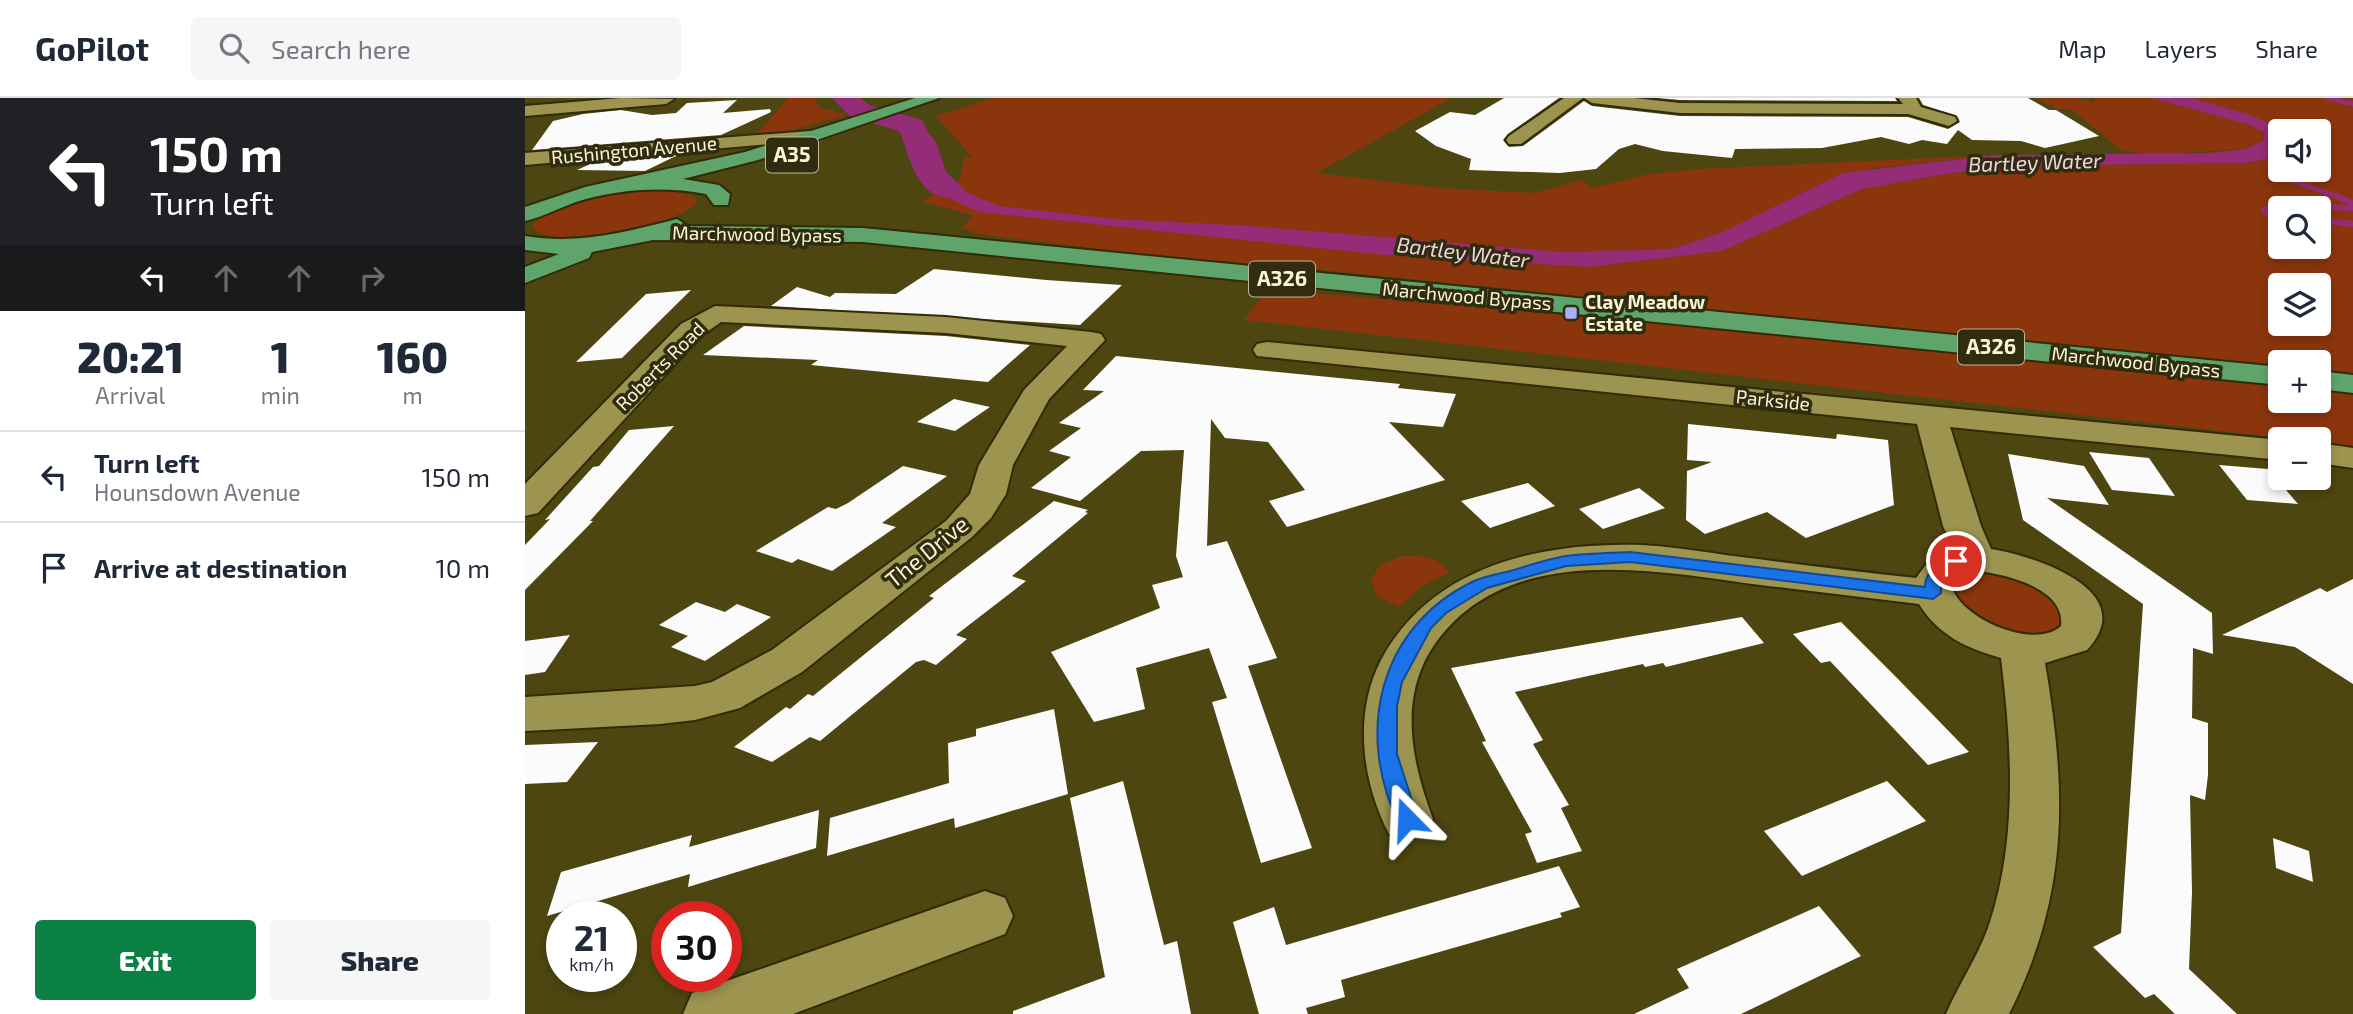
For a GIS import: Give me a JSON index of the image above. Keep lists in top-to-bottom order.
{
  "streets": {
    "main road": ["A35", "Marchwood Bypass", "A326"],
    "street": [
      "Rushington Avenue",
      "Roberts Road",
      "Parkside",
      "The Drive"
    ]
  },
  "crossings": [
    ["Rushington Avenue", "A35"],
    ["A35", "Marchwood Bypass"],
    ["Roberts Road", "The Drive"]
  ],
  "water": ["Bartley Water"],
  "places": {
    "transit": ["Clay Meadow Estate"]
  },
  "page": {
    "header": "GoPilot",
    "search": "Search here",
    "nav": ["Map", "Layers", "Share"],
    "turn": ["150 m", "Turn left"],
    "map_buttons": ["+", "−"],
    "eta": [
      "20:21",
      "Arrival",
      "1",
      "min",
      "160",
      "m"
    ],
    "list": [
      {
        "name": "Turn left",
        "note": "Hounsdown Avenue",
        "value": "150 m"
      },
      {
        "name": "Arrive at destination",
        "value": "10 m"
      }
    ],
    "speed": "21 km/h",
    "limit": "30",
    "buttons": ["Exit", "Share"]
  }
}
